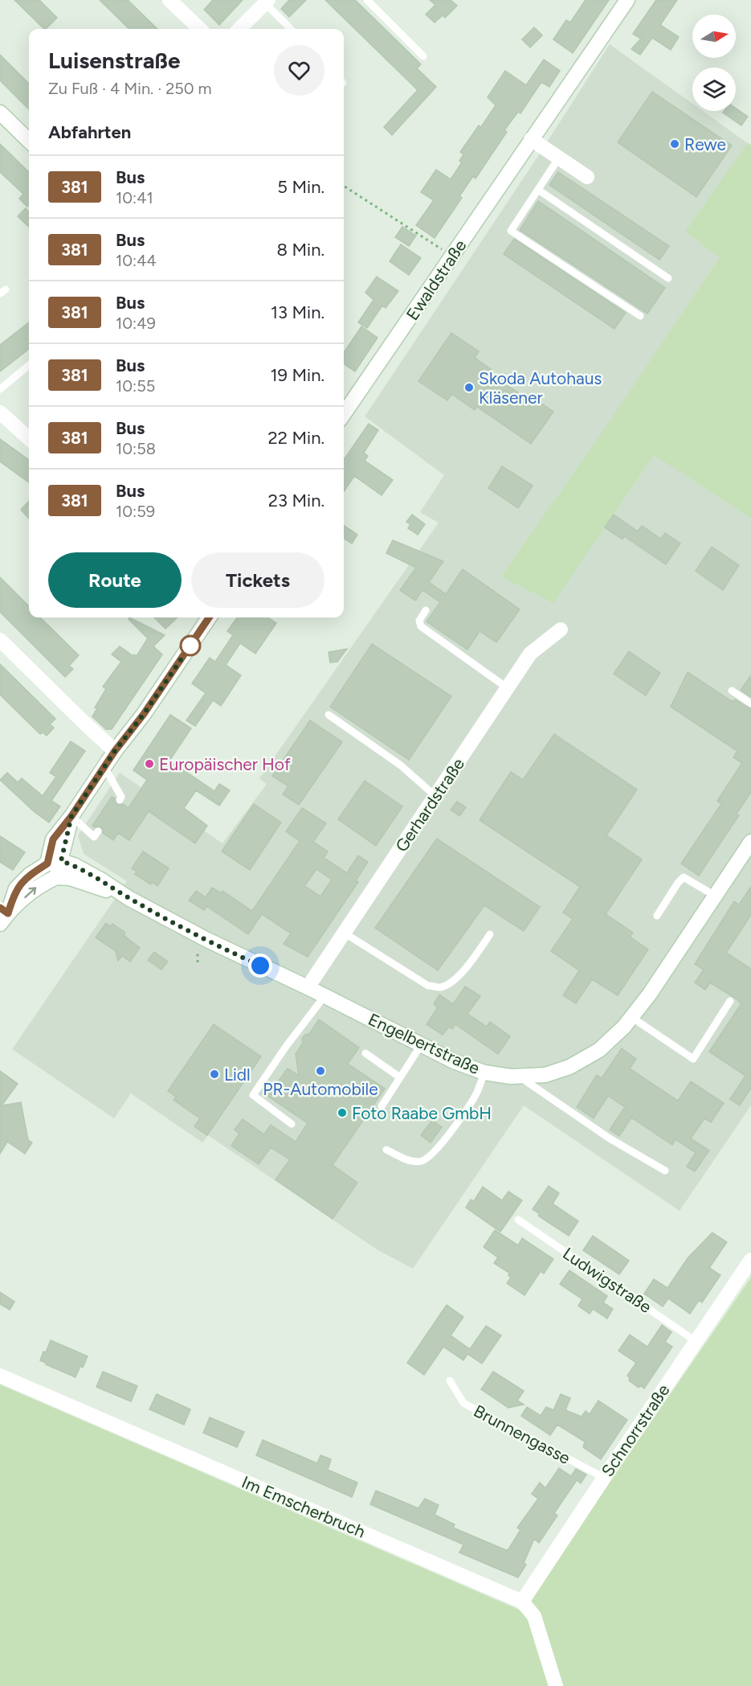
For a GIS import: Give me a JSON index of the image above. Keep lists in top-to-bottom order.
{
  "streets": {
    "street": [
      "Ewaldstraße",
      "Gerhardstraße",
      "Engelbertstraße",
      "Schnorrstraße",
      "Im Emscherbruch"
    ],
    "lane": ["Ludwigstraße", "Brunnengasse"]
  },
  "crossings": [
    ["Gerhardstraße", "Engelbertstraße"],
    ["Ludwigstraße", "Schnorrstraße"],
    ["Schnorrstraße", "Brunnengasse"],
    ["Schnorrstraße", "Im Emscherbruch"]
  ],
  "places": [
    "Rewe",
    "Skoda Autohaus Kläsener",
    "Europäischer Hof",
    "PR-Automobile",
    "Lidl",
    "Foto Raabe GmbH"
  ],
  "lines": ["bus line 381"],
  "north": "right",
  "page": {
    "heading": [
      ["Luisenstraße", "Zu Fuß · 4 Min. · 250 m"],
      "Abfahrten"
    ],
    "list": [
      {
        "mark": "381",
        "name": "Bus",
        "note": "10:41",
        "value": "5 Min."
      },
      {
        "mark": "381",
        "name": "Bus",
        "note": "10:44",
        "value": "8 Min."
      },
      {
        "mark": "381",
        "name": "Bus",
        "note": "10:49",
        "value": "13 Min."
      },
      {
        "mark": "381",
        "name": "Bus",
        "note": "10:55",
        "value": "19 Min."
      },
      {
        "mark": "381",
        "name": "Bus",
        "note": "10:58",
        "value": "22 Min."
      },
      {
        "mark": "381",
        "name": "Bus",
        "note": "10:59",
        "value": "23 Min."
      }
    ],
    "buttons": ["Route", "Tickets"]
  }
}
